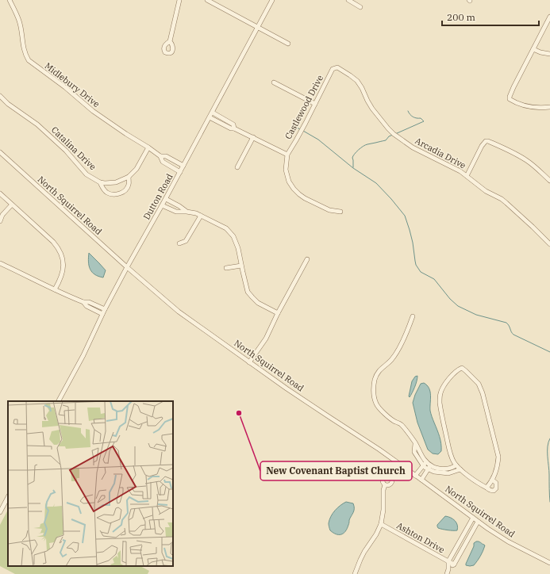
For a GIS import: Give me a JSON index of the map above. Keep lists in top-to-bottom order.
{
  "streets": {
    "street": [
      "Midlebury Drive",
      "Castlewood Drive",
      "Catalina Drive",
      "Arcadia Drive",
      "Dutton Road",
      "North Squirrel Road",
      "Ashton Drive"
    ]
  },
  "crossings": [
    ["Midlebury Drive", "Dutton Road"],
    ["Castlewood Drive", "Arcadia Drive"],
    ["Dutton Road", "North Squirrel Road"]
  ],
  "places": ["New Covenant Baptist Church"],
  "scale_bar": "200 m"
}
